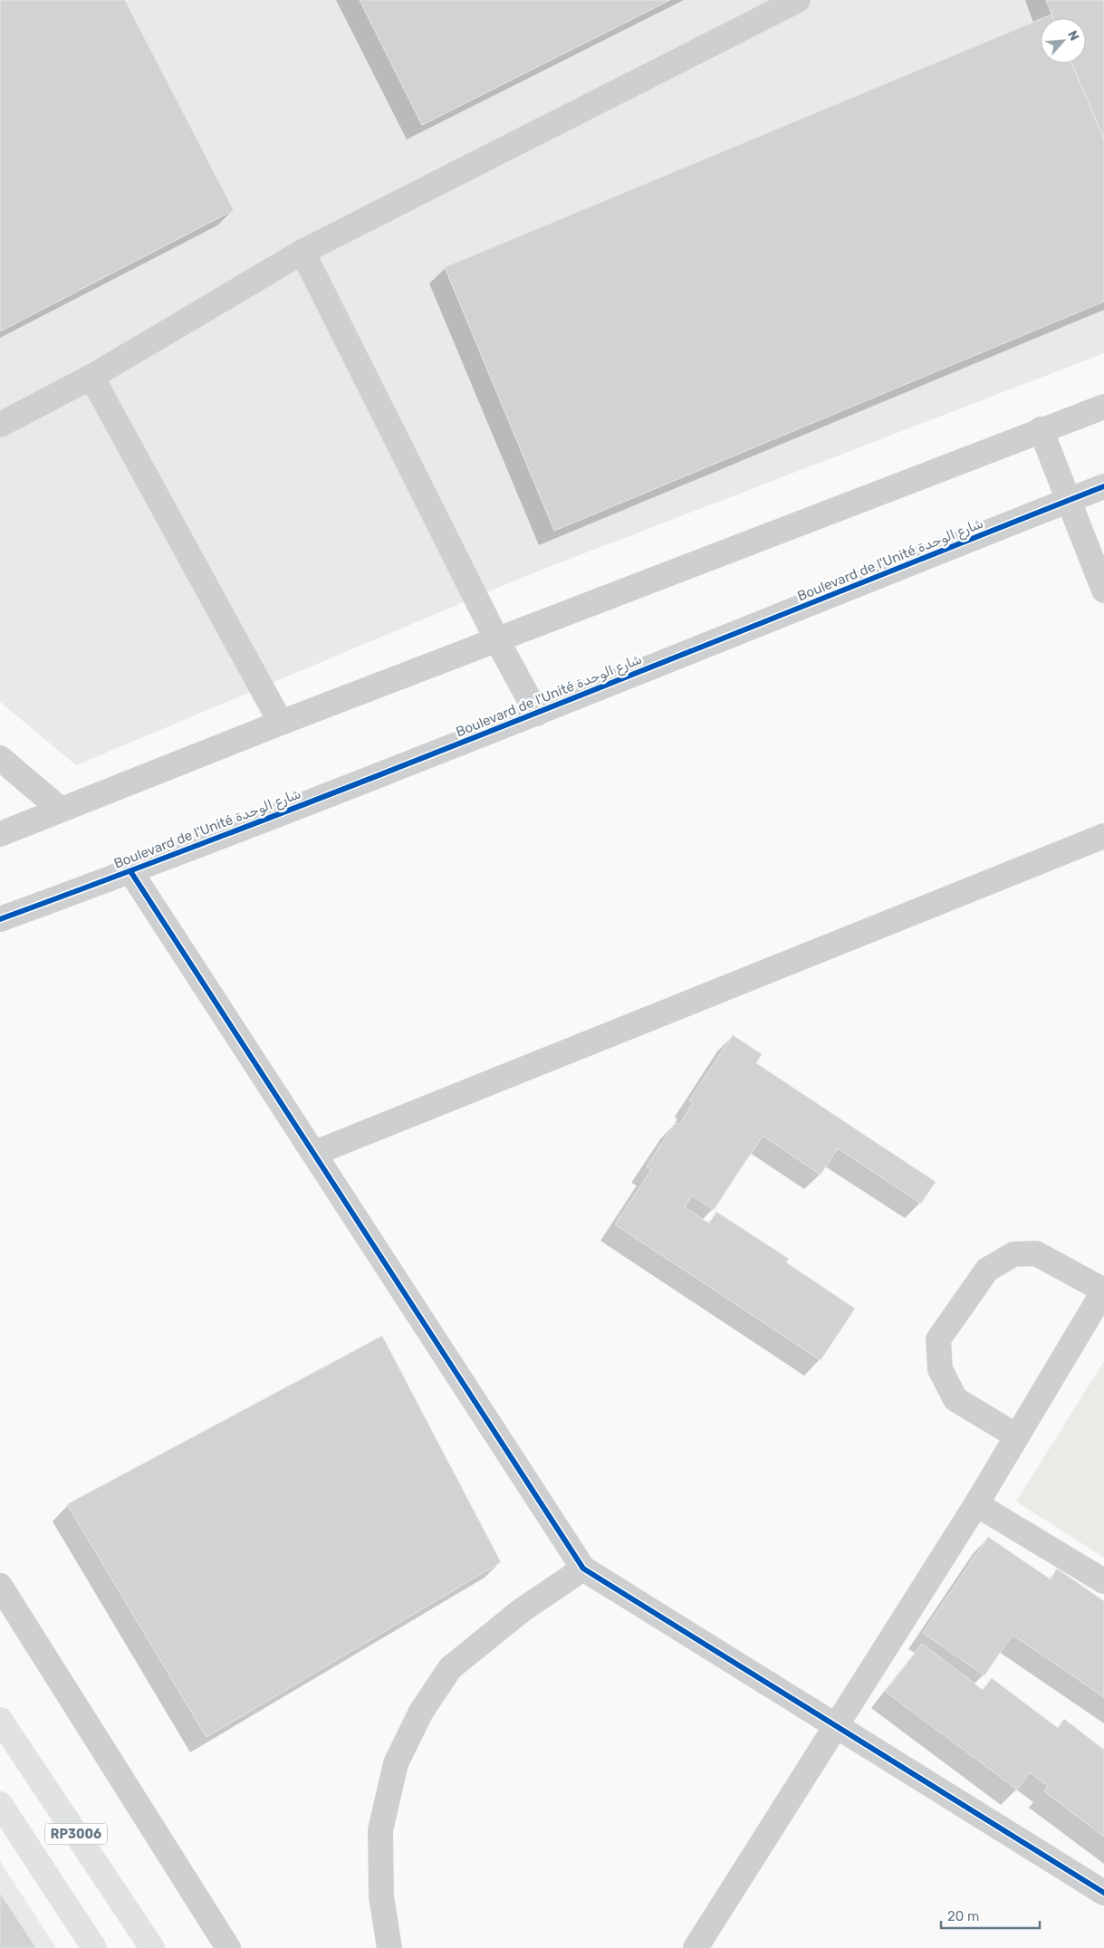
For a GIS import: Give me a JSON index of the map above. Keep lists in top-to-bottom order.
{
  "streets": {
    "main road": ["RP3006"],
    "street": ["Boulevard de l'Unité شارع الوحدة"]
  },
  "scale_bar": "20 m",
  "north": "top right"
}
